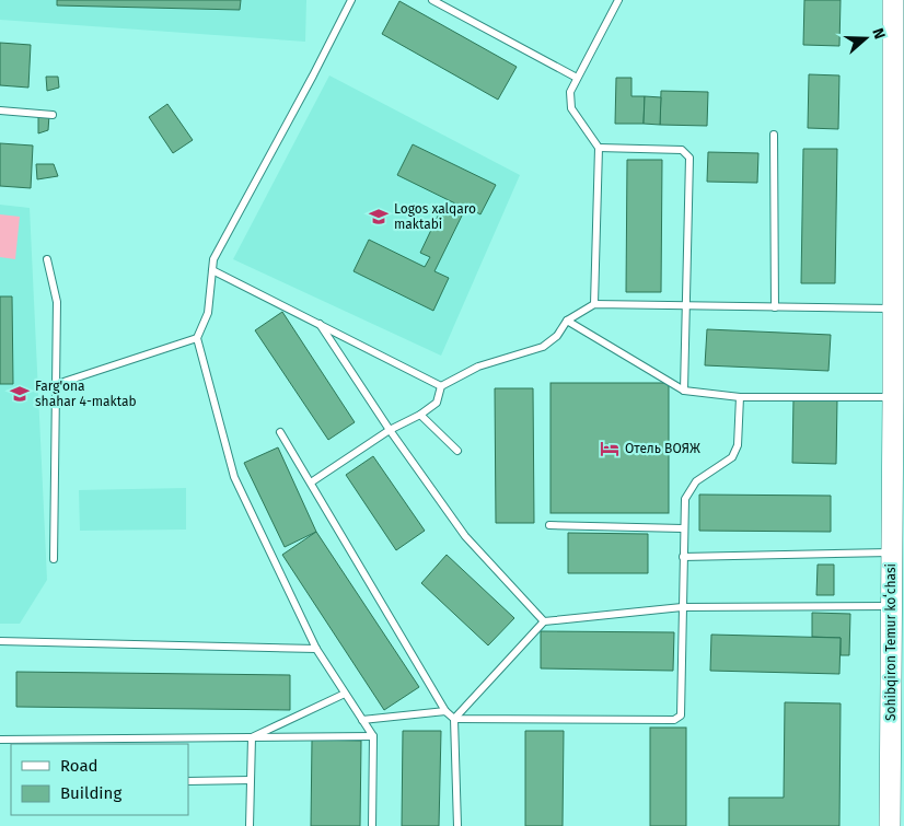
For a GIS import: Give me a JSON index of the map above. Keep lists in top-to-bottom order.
{
  "streets": {
    "main road": ["Sohibqiron Temur koʻchasi"]
  },
  "places": {
    "school or university": ["Logos xalqaro maktabi", "Farg'ona shahar 4-maktab"],
    "hotel": ["Отель ВОЯЖ"]
  },
  "legend": ["Road", "Building"],
  "north": "right"
}
